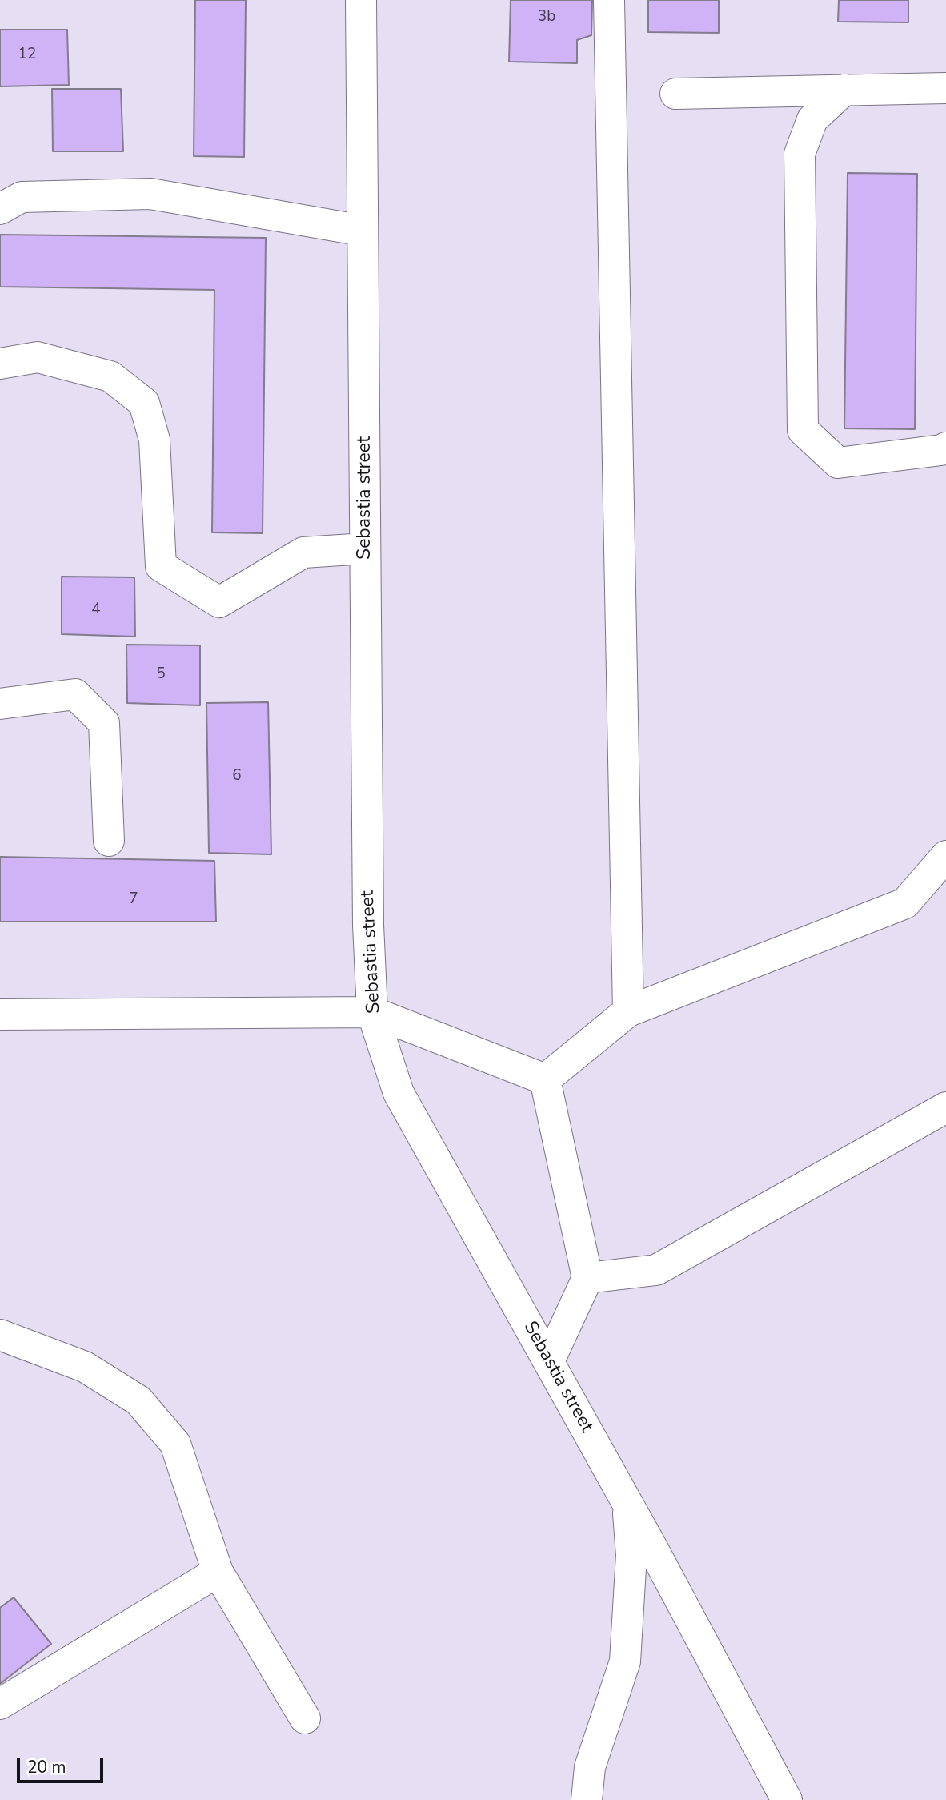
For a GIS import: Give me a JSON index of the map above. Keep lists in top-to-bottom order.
{
  "streets": {
    "street": ["Sebastia street"]
  },
  "house_numbers": [
    "3b",
    "12",
    "4",
    "5",
    "6",
    "7"
  ],
  "scale_bar": "20 m"
}
